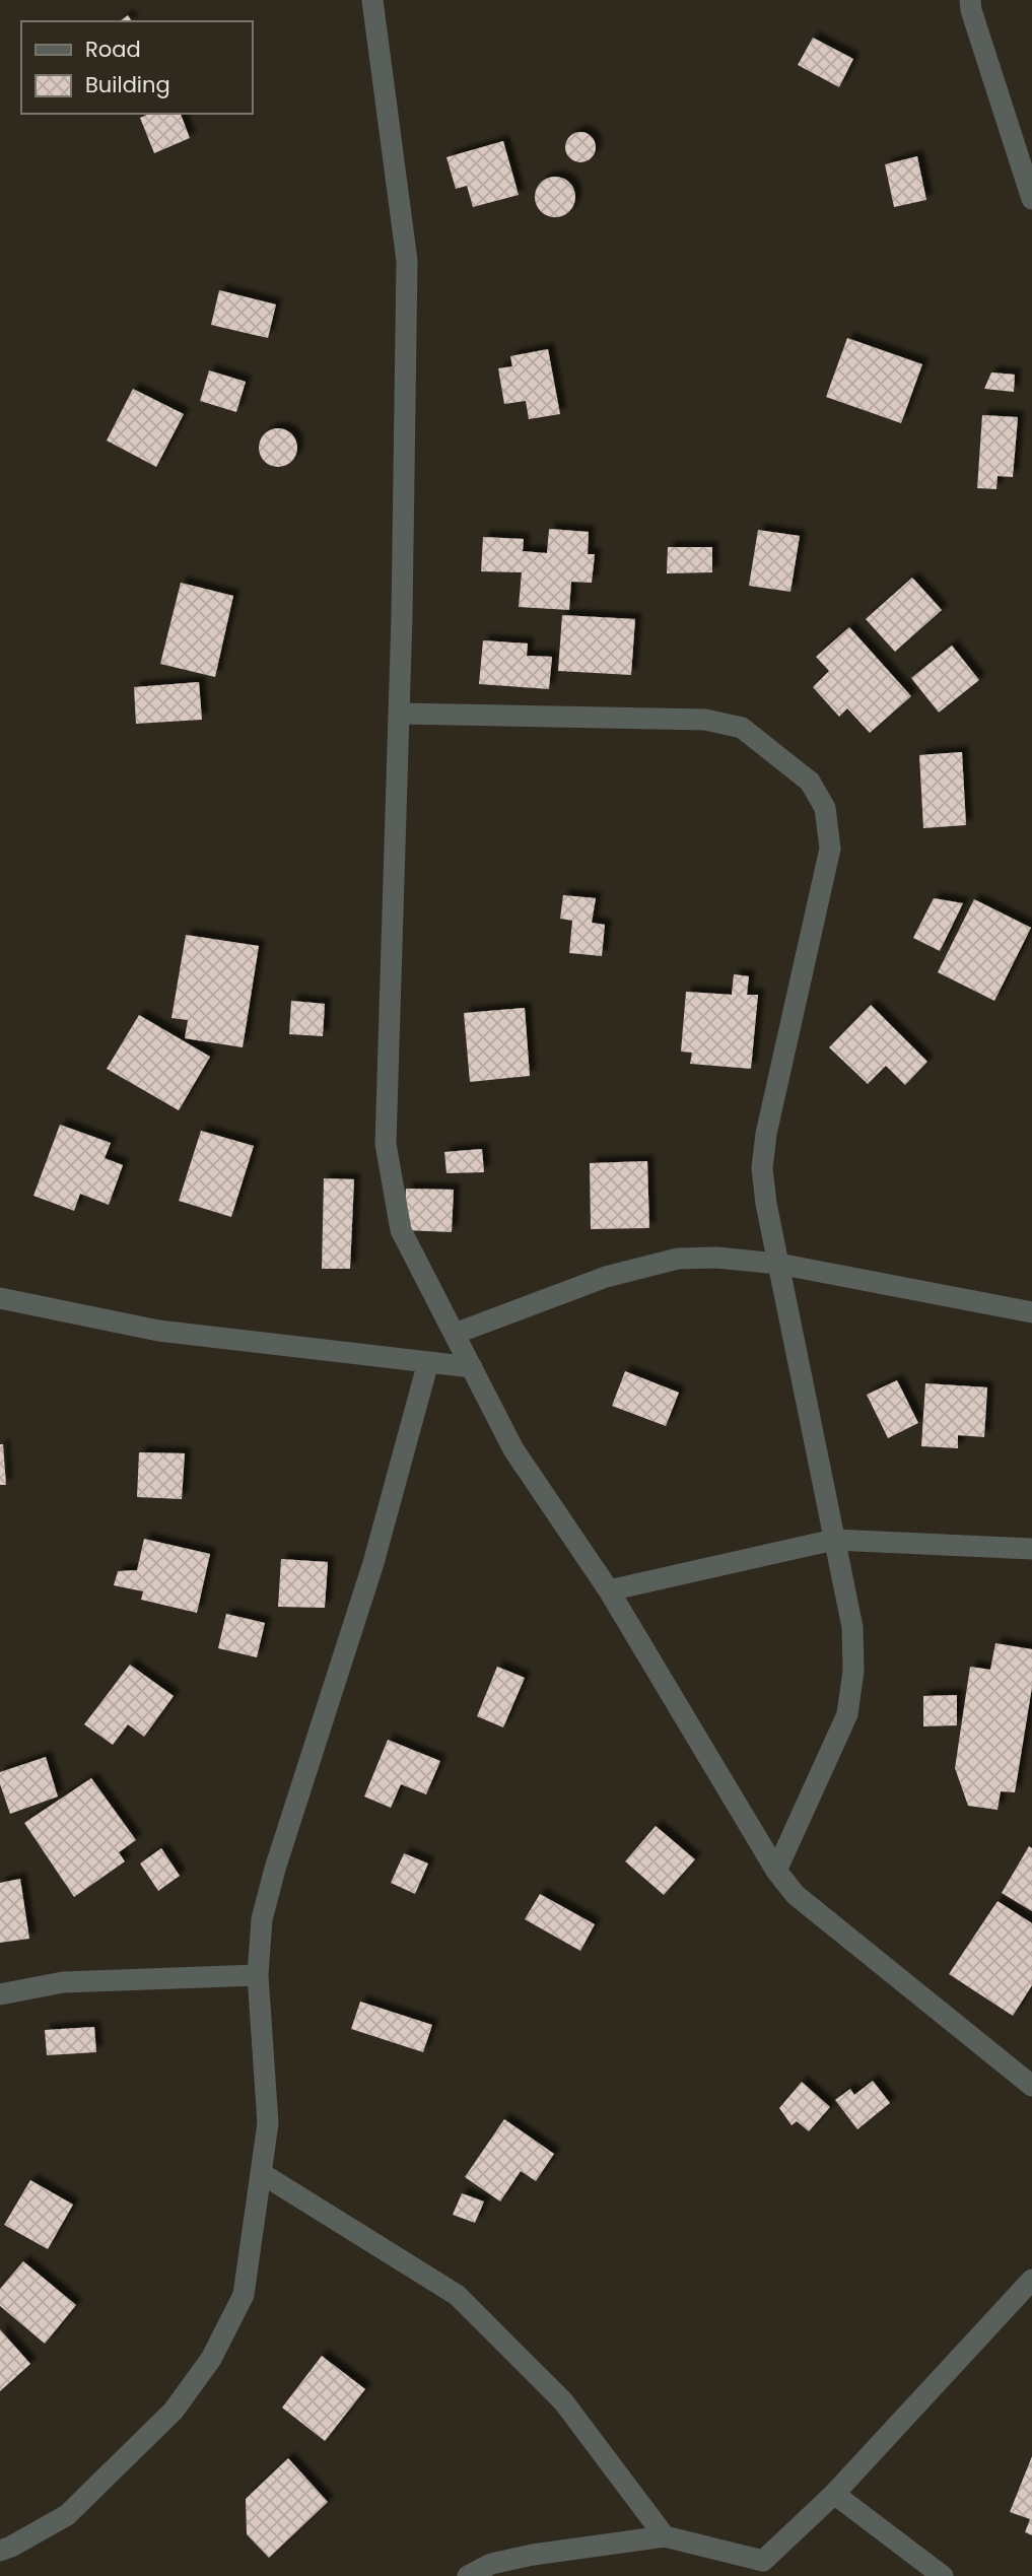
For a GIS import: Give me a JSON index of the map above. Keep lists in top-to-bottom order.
{
  "legend": ["Road", "Building"]
}
